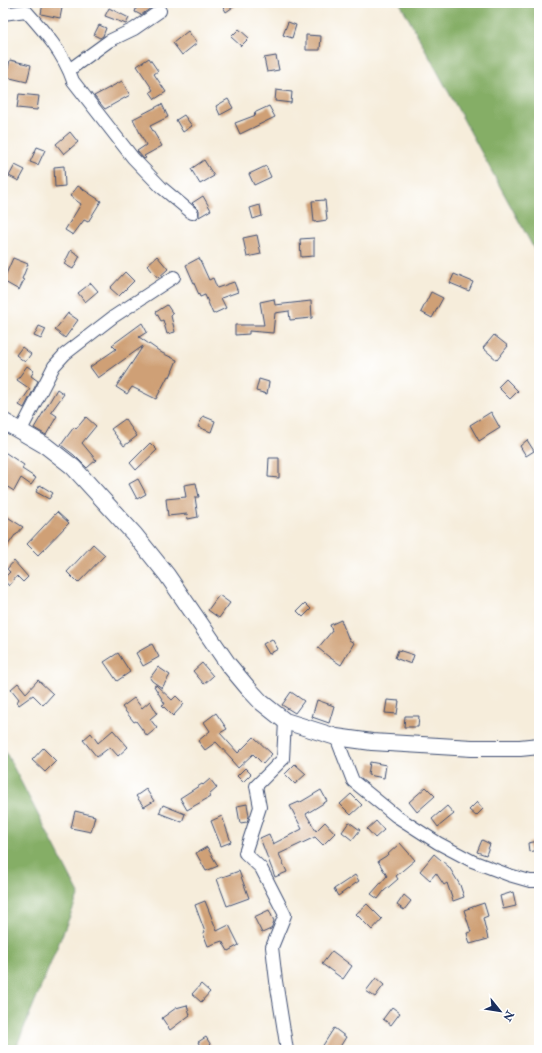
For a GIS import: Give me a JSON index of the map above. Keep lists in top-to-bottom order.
{
  "north": "bottom right"
}
